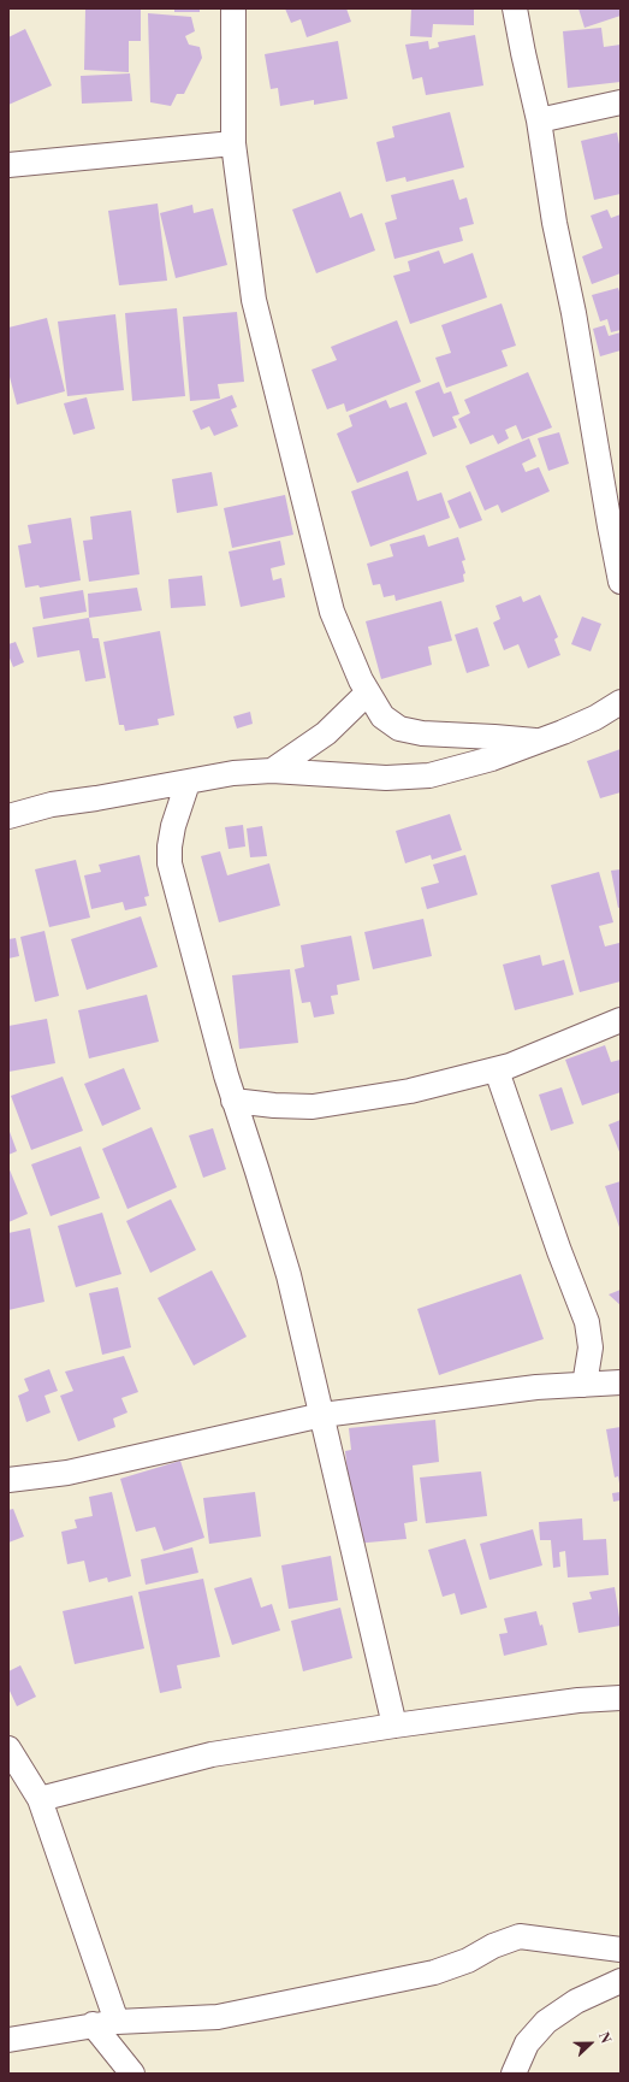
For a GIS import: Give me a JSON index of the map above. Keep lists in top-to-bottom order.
{
  "north": "right"
}
